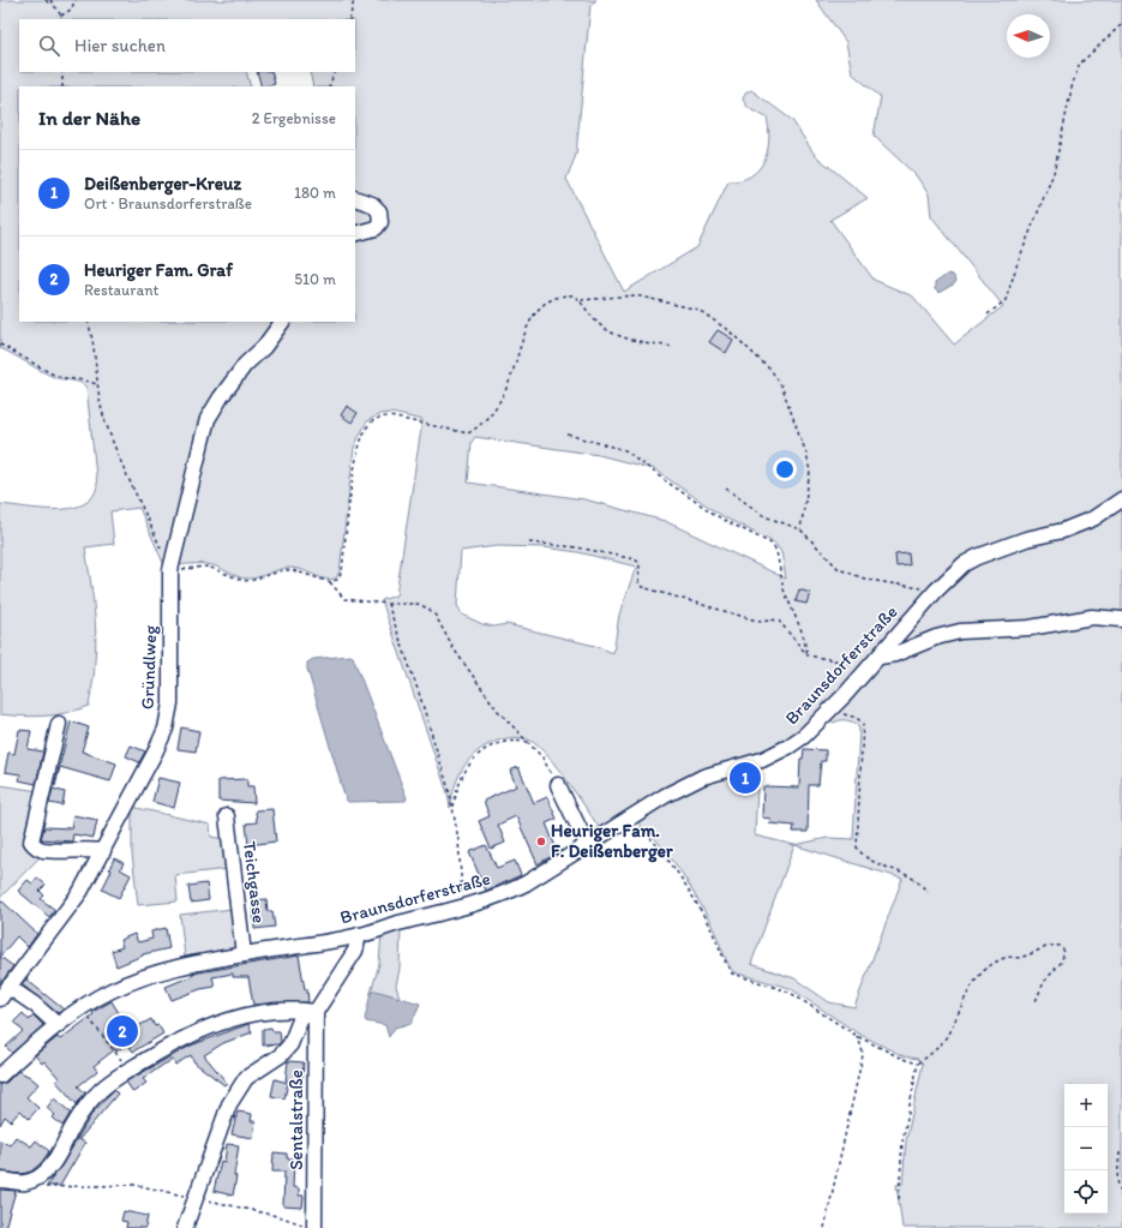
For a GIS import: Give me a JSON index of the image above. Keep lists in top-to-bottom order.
{
  "streets": {
    "street": [
      "Braunsdorferstraße",
      "Gründlweg",
      "Teichgasse",
      "Sentalstraße"
    ]
  },
  "crossings": [
    ["Braunsdorferstraße", "Teichgasse"]
  ],
  "places": ["Heuriger Fam. F. Deißenberger"],
  "north": "left",
  "page": {
    "search": "Hier suchen",
    "heading": ["In der Nähe", "2 Ergebnisse"],
    "list": [
      {
        "mark": "1",
        "name": "Deißenberger-Kreuz",
        "note": "Ort · Braunsdorferstraße",
        "value": "180 m"
      },
      {
        "mark": "2",
        "name": "Heuriger Fam. Graf",
        "note": "Restaurant",
        "value": "510 m"
      }
    ],
    "pins": ["1", "2"],
    "map_buttons": ["+", "−"]
  }
}
